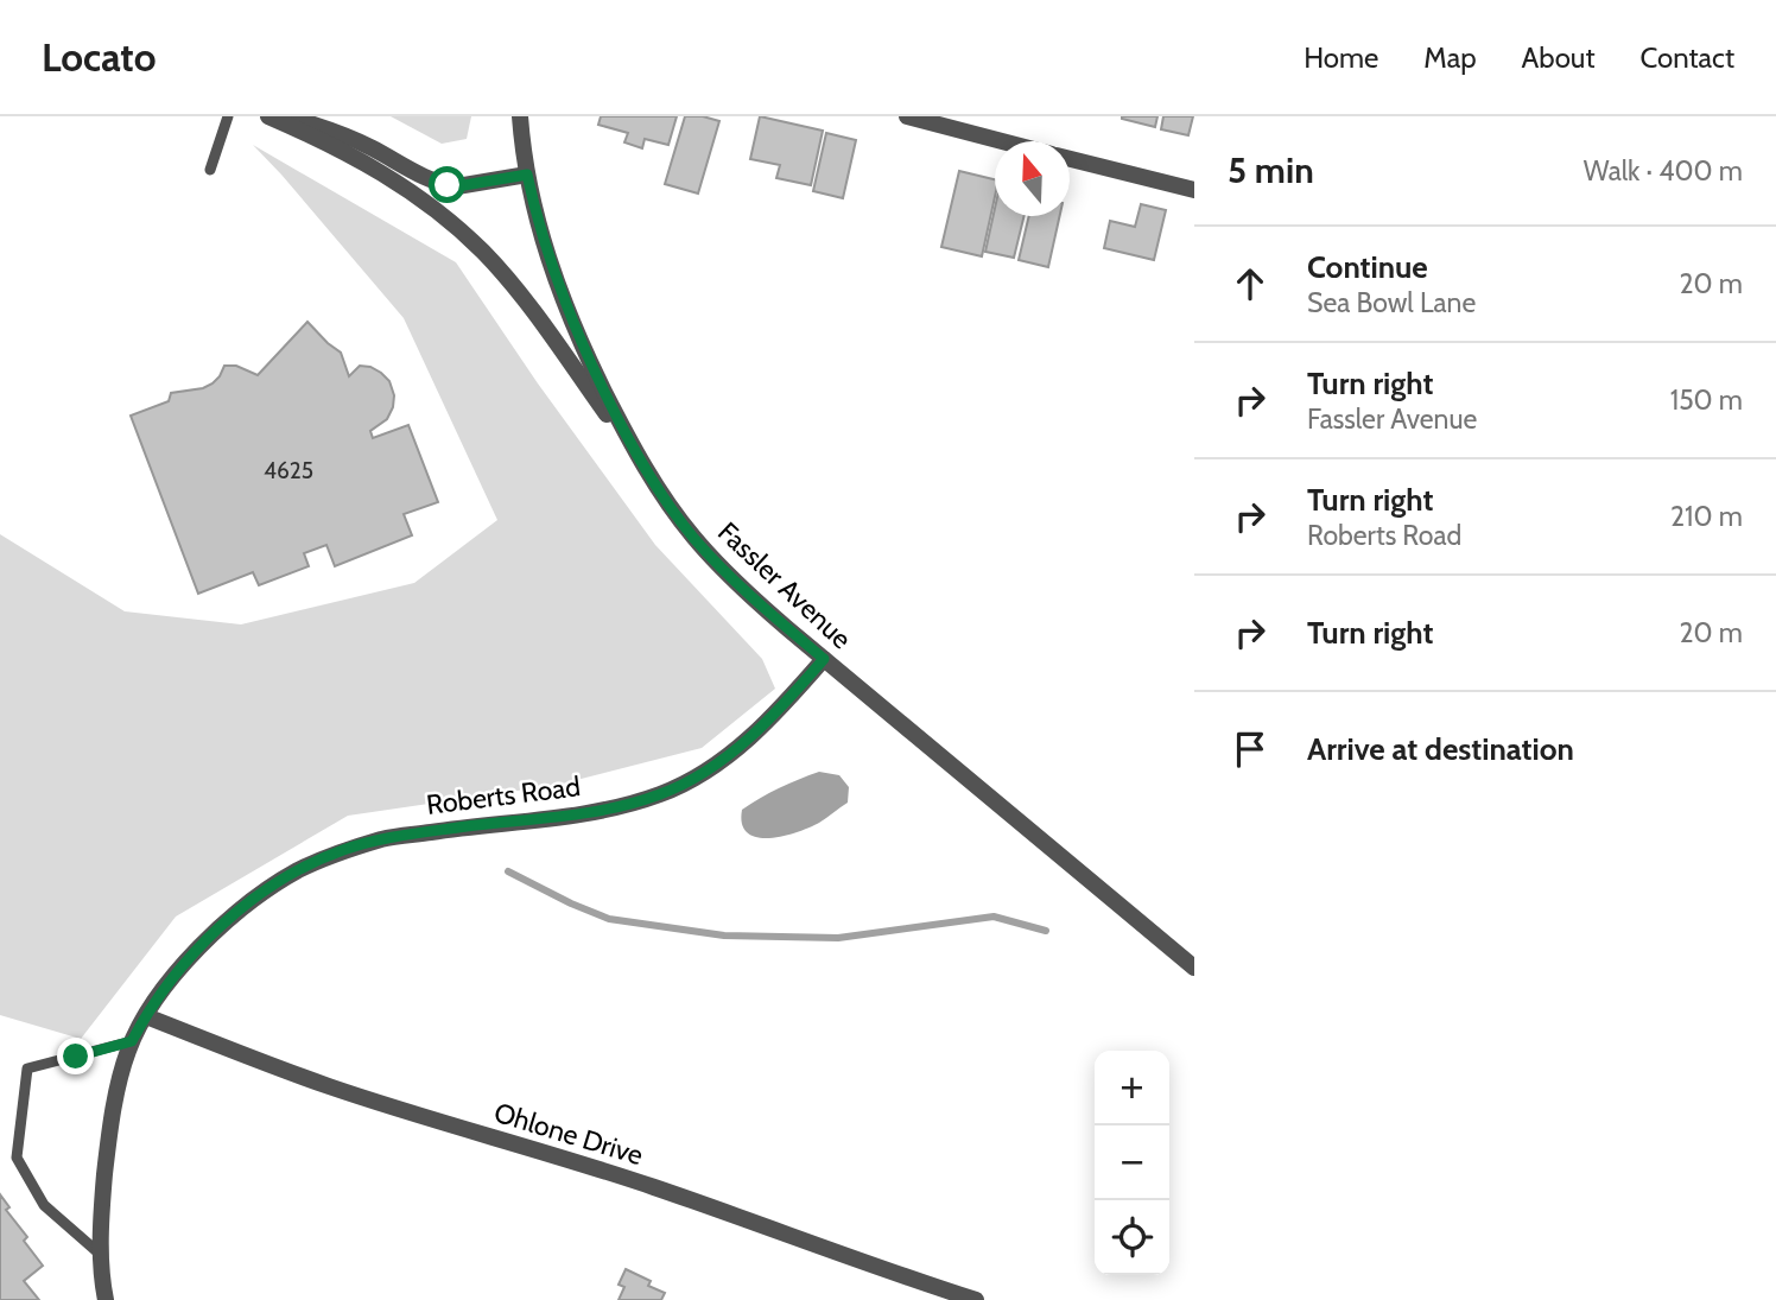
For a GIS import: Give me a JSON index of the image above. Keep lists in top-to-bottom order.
{
  "streets": {
    "street": ["Fassler Avenue", "Roberts Road", "Ohlone Drive"]
  },
  "crossings": [
    ["Fassler Avenue", "Roberts Road"],
    ["Roberts Road", "Ohlone Drive"]
  ],
  "house_numbers": ["4625"],
  "north": "top",
  "page": {
    "header": "Locato",
    "nav": [
      "Home",
      "Map",
      "About",
      "Contact"
    ],
    "heading": ["5 min", "Walk · 400 m"],
    "list": [
      ["Continue", "Sea Bowl Lane", "20 m"],
      ["Turn right", "Fassler Avenue", "150 m"],
      ["Turn right", "Roberts Road", "210 m"],
      ["Turn right", "20 m"],
      "Arrive at destination"
    ],
    "map_buttons": ["+", "−"]
  }
}
